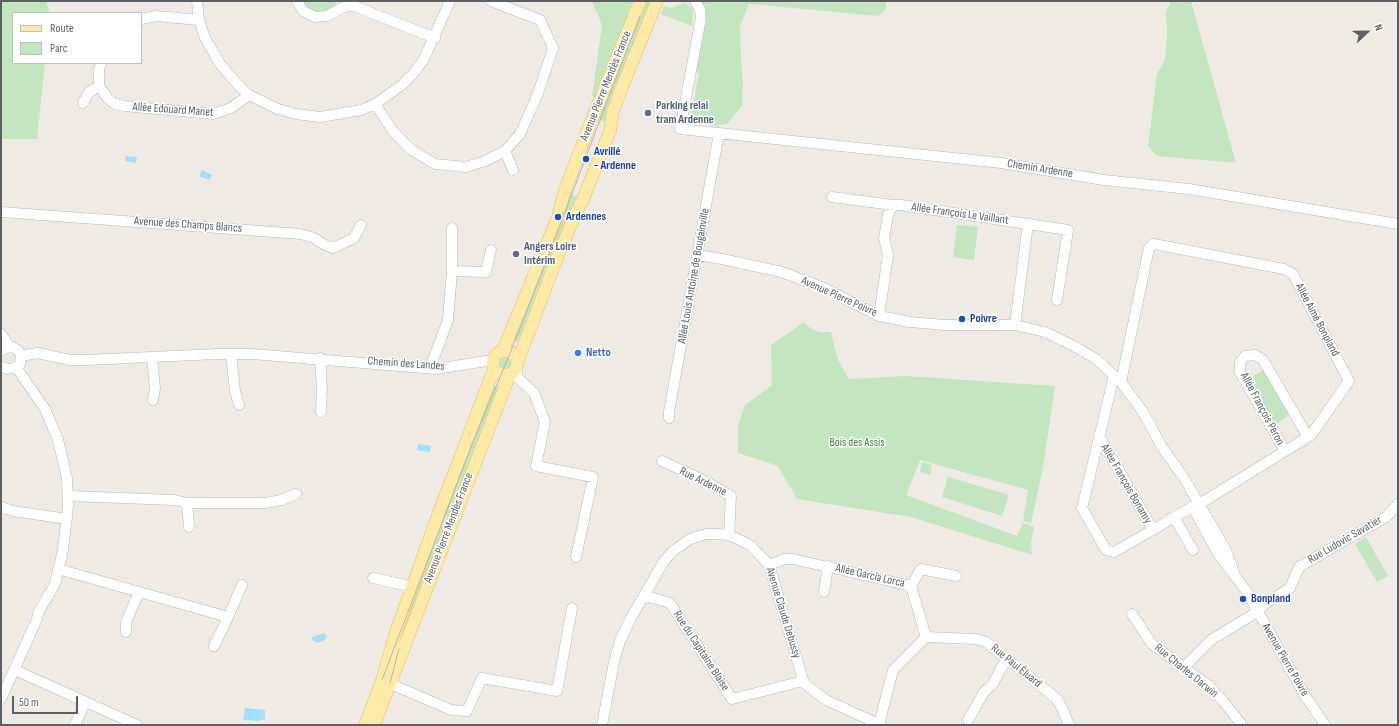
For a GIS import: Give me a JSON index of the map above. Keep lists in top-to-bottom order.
{
  "streets": {
    "main road": ["Avenue Pierre Mendès France"],
    "street": [
      "Allée Edouard Manet",
      "Chemin Ardenne",
      "Allée François Le Vaillant",
      "Avenue des Champs Blancs",
      "Allée Louis Antoine de Bougainville",
      "Avenue Pierre Poivre",
      "Allée Aimé Bonpland",
      "Chemin des Landes",
      "Allée François Peron",
      "Rue Ardenne",
      "Allée François Bonamy",
      "Rue Ludovic Savatier",
      "Allée Garcia Lorca",
      "Avenue Claude Debussy",
      "Rue du Capitaine Blaise",
      "Rue Paul Éluard",
      "Rue Charles Darwin"
    ]
  },
  "crossings": [
    ["Avenue Pierre Mendès France", "Chemin des Landes"],
    ["Chemin Ardenne", "Allée Louis Antoine de Bougainville"],
    ["Allée Louis Antoine de Bougainville", "Avenue Pierre Poivre"],
    ["Avenue Pierre Poivre", "Allée Aimé Bonpland"],
    ["Avenue Pierre Poivre", "Allée François Bonamy"],
    ["Avenue Pierre Poivre", "Rue Ludovic Savatier"],
    ["Allée Aimé Bonpland", "Allée François Peron"],
    ["Allée Aimé Bonpland", "Allée François Bonamy"],
    ["Rue Ardenne", "Avenue Claude Debussy"],
    ["Rue Ludovic Savatier", "Rue Charles Darwin"],
    ["Allée Garcia Lorca", "Avenue Claude Debussy"],
    ["Allée Garcia Lorca", "Rue Paul Éluard"],
    ["Avenue Claude Debussy", "Rue du Capitaine Blaise"]
  ],
  "parks": ["Bois des Assis"],
  "places": [
    "Parking relai tram Ardenne",
    "Avrillé - Ardenne",
    "Ardennes",
    "Angers Loire Intérim",
    "Poivre",
    "Netto",
    "Bonpland"
  ],
  "legend": ["Route", "Parc"],
  "scale_bar": "50 m",
  "north": "right"
}
